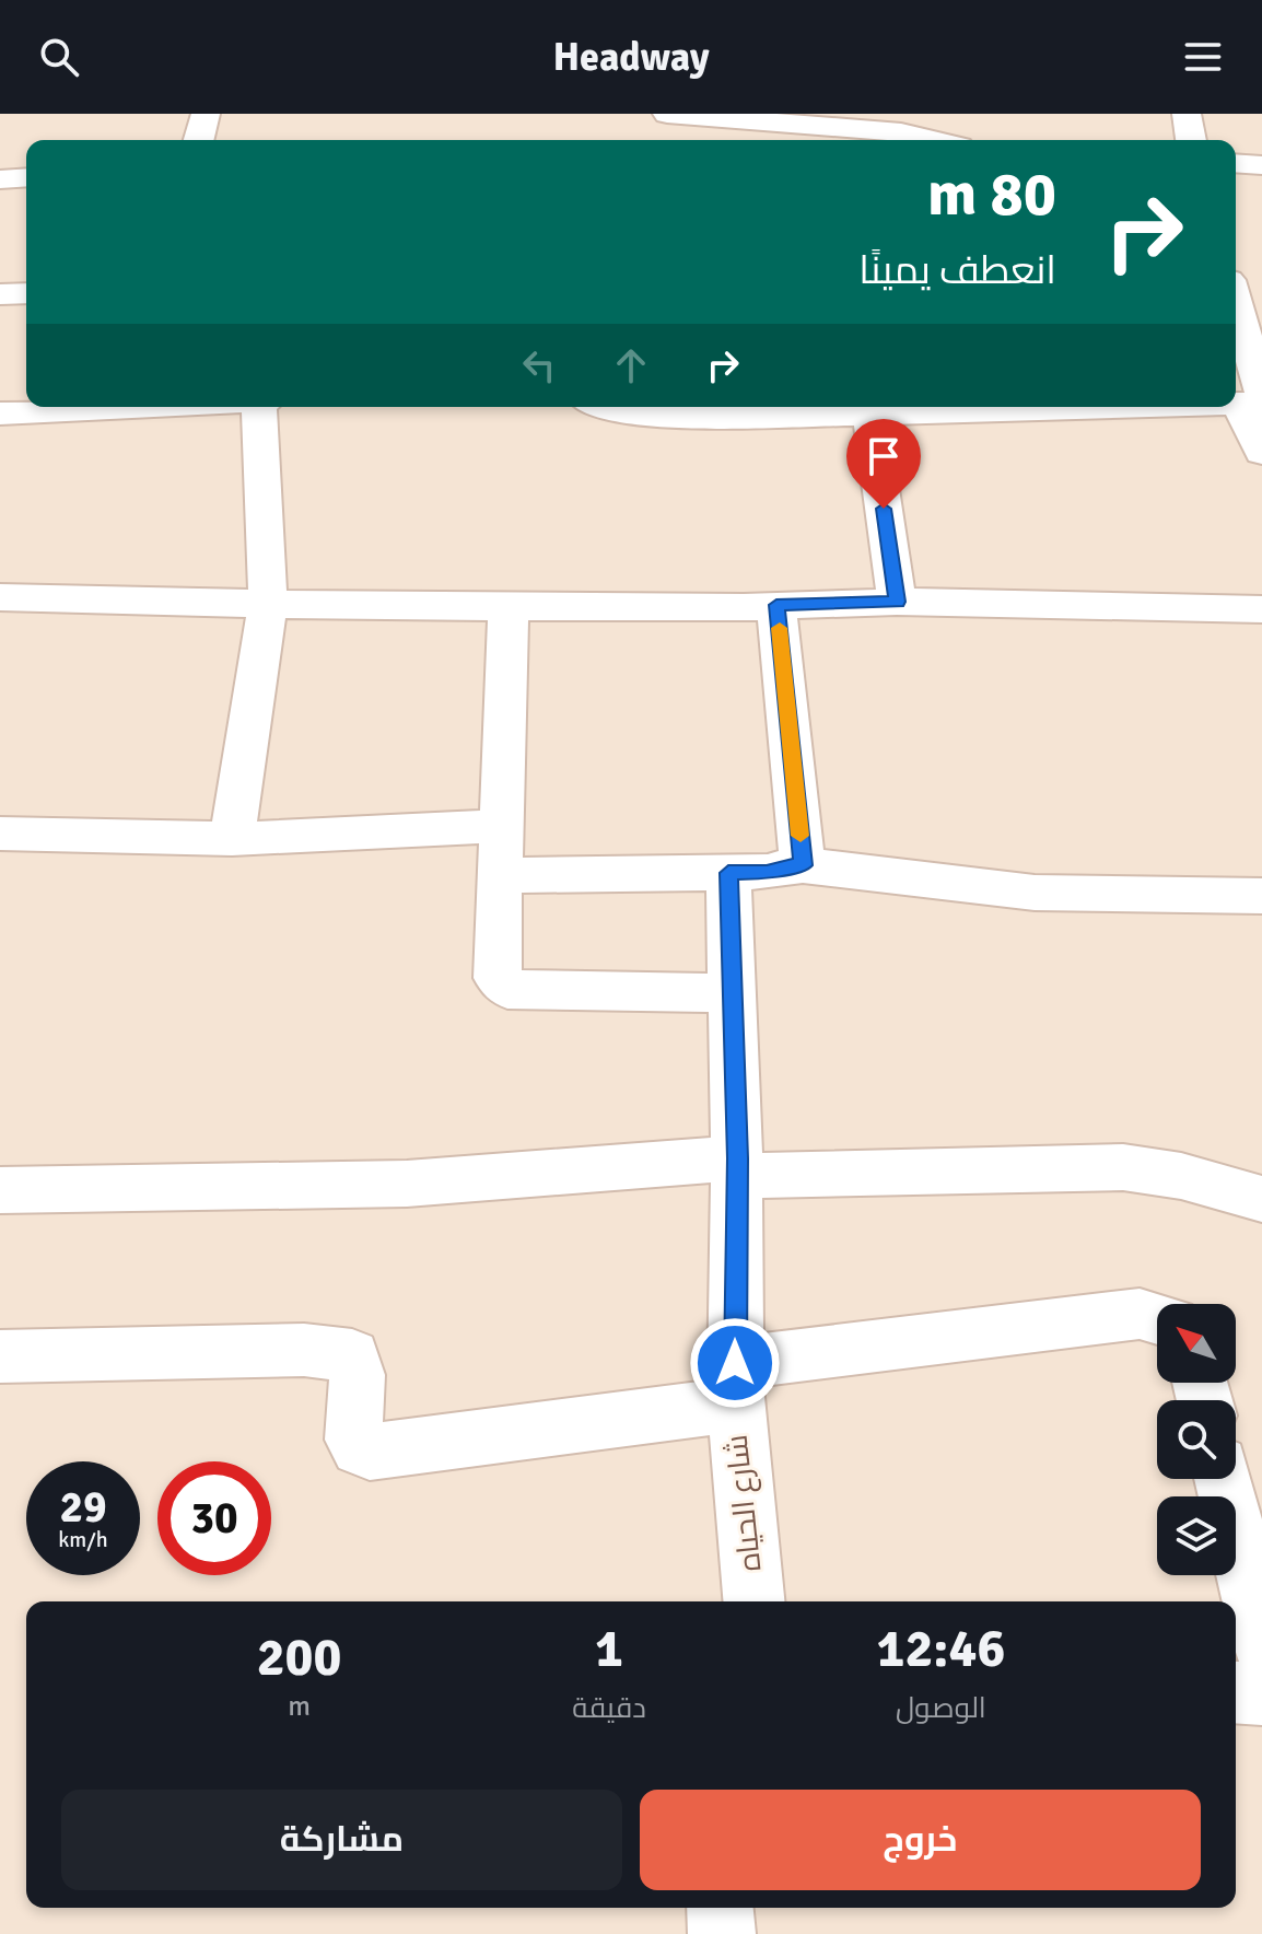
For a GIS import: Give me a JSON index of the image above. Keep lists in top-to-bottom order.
{
  "streets": {
    "street": ["شارع الحياه"]
  },
  "north": "top left",
  "page": {
    "header": "Headway",
    "turn": ["80 m", "انعطف يمينًا"],
    "speed": "29 km/h",
    "limit": "30",
    "eta": [
      "12:46",
      "الوصول",
      "1",
      "دقيقة",
      "200",
      "m"
    ],
    "buttons": ["خروج", "مشاركة"]
  }
}
